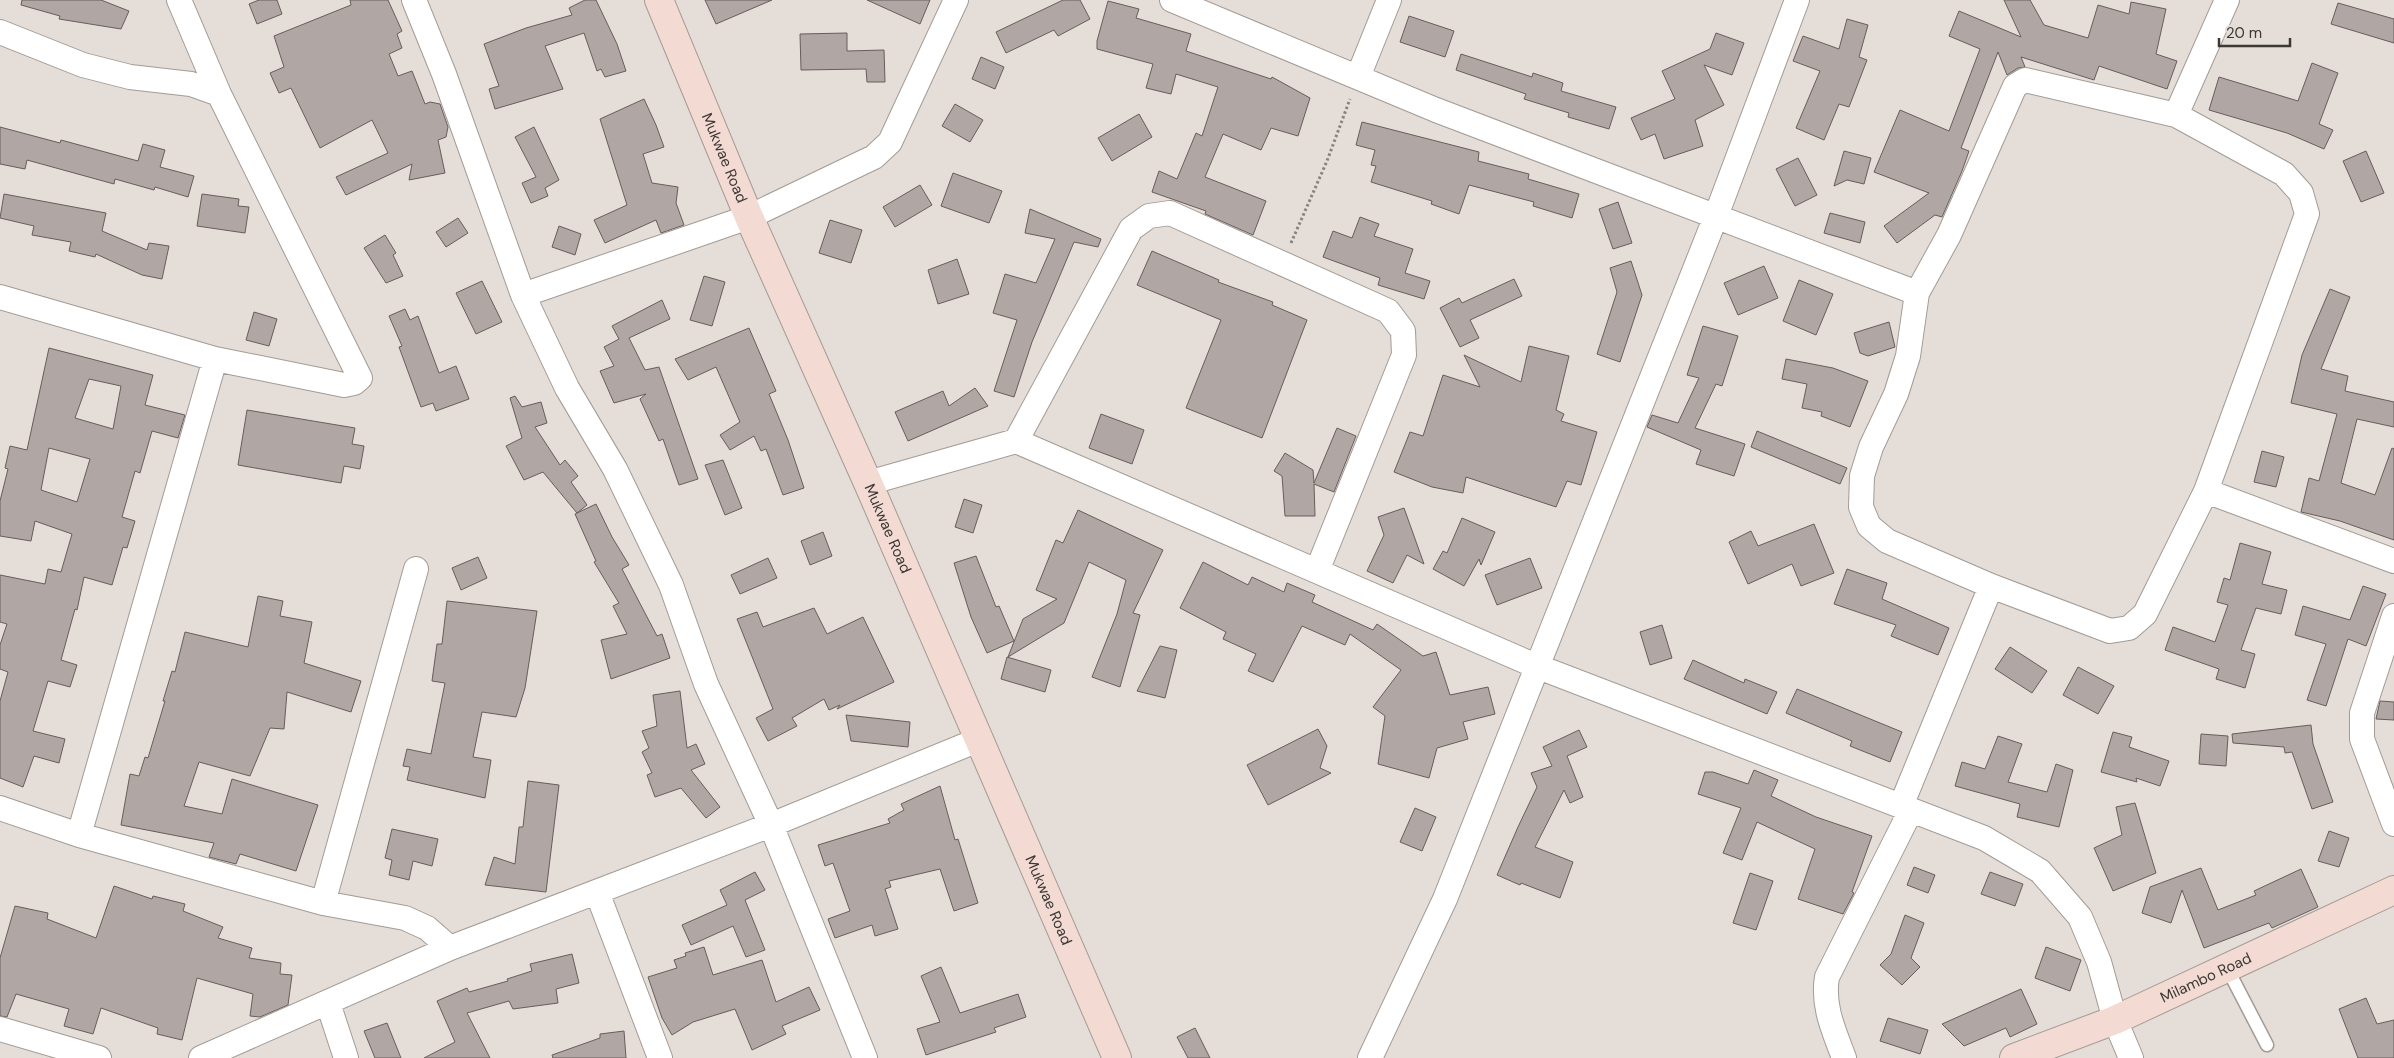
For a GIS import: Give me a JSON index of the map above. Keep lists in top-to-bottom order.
{
  "streets": {
    "street": ["Mukwae Road", "Milambo Road"]
  },
  "scale_bar": "20 m"
}
